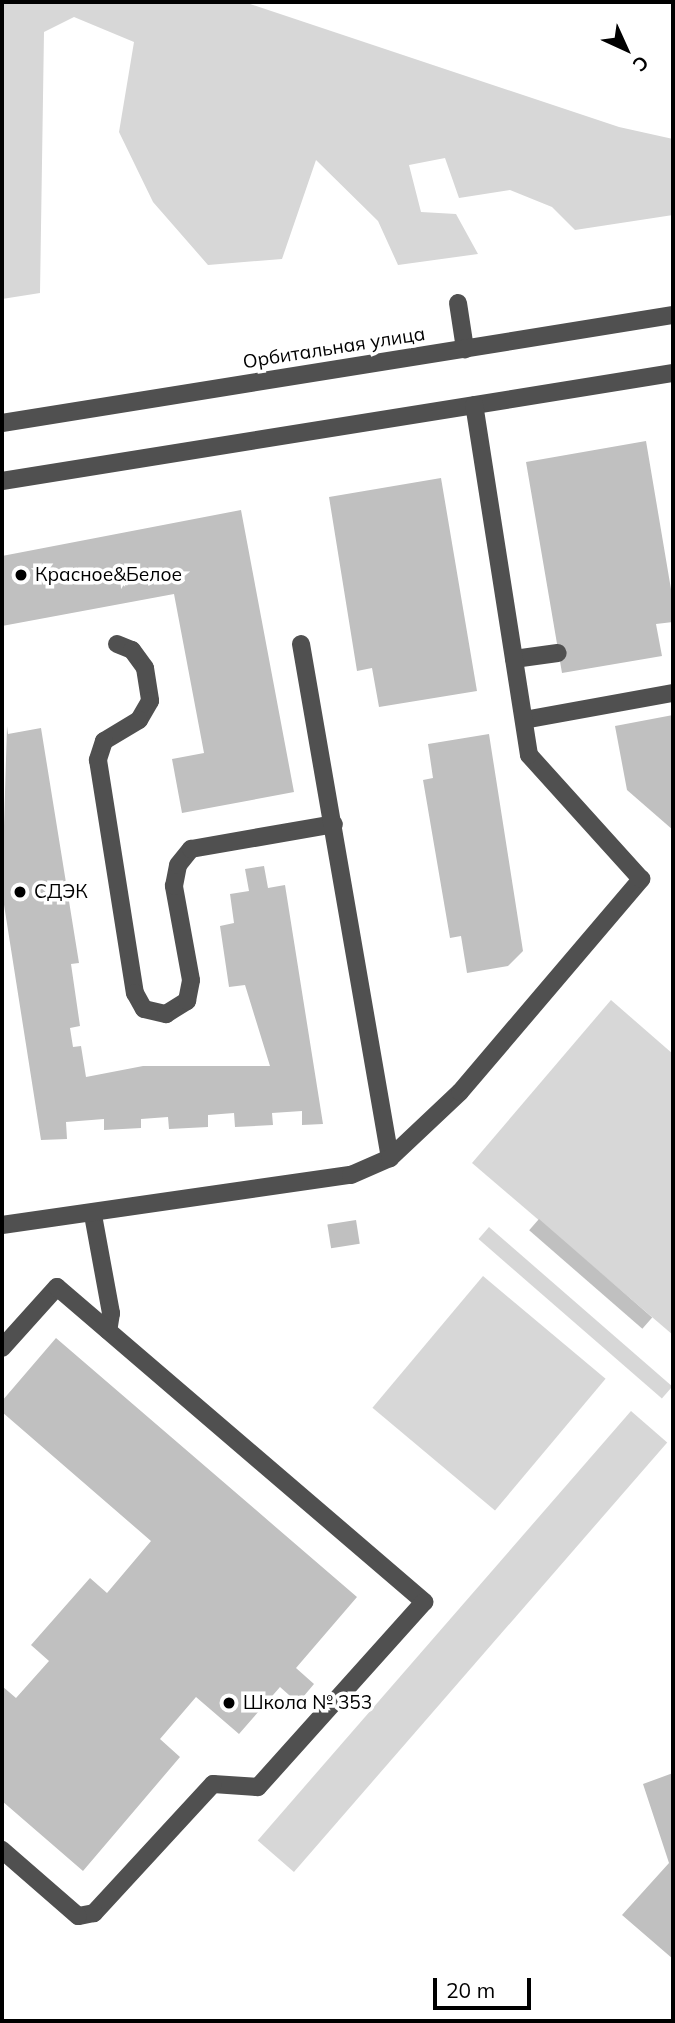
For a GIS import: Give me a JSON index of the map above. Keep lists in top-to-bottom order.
{
  "streets": {
    "street": ["Орбитальная улица"]
  },
  "places": ["Красное&Белое", "СДЭК", "Школа № 353"],
  "scale_bar": "20 m",
  "north": "bottom right"
}
